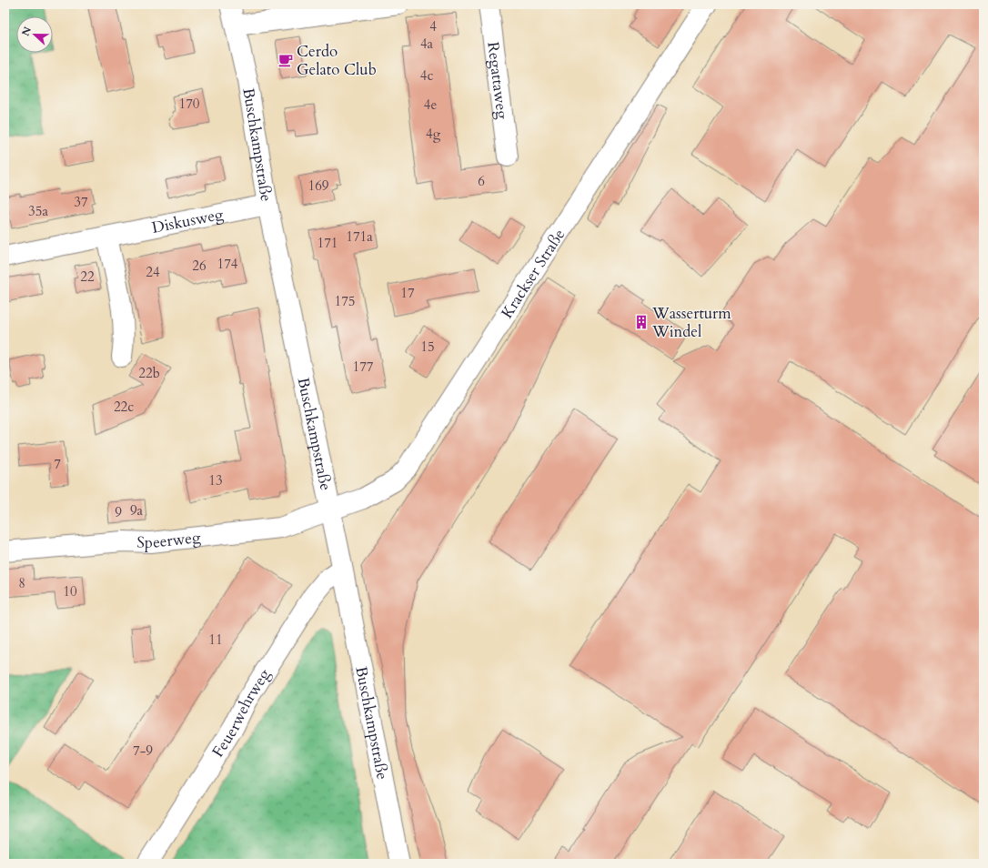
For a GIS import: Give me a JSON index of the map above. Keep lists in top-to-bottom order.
{
  "streets": {
    "street": [
      "Regattaweg",
      "Buschkampstraße",
      "Diskusweg",
      "Krackser Straße",
      "Speerweg",
      "Feuerwehrweg"
    ]
  },
  "crossings": [
    ["Buschkampstraße", "Diskusweg"],
    ["Buschkampstraße", "Krackser Straße"],
    ["Buschkampstraße", "Speerweg"],
    ["Buschkampstraße", "Feuerwehrweg"],
    ["Krackser Straße", "Speerweg"]
  ],
  "places": {
    "cafe": ["Cerdo Gelato Club"],
    "building": ["Wasserturm Windel"]
  },
  "house_numbers": [
    "4",
    "4a",
    "4c",
    "170",
    "4e",
    "4g",
    "6",
    "169",
    "37",
    "35a",
    "171a",
    "171",
    "174",
    "26",
    "24",
    "22",
    "17",
    "175",
    "15",
    "177",
    "22b",
    "22c",
    "7",
    "13",
    "9a",
    "9",
    "8",
    "10",
    "11",
    "7-9"
  ],
  "north": "left"
}
